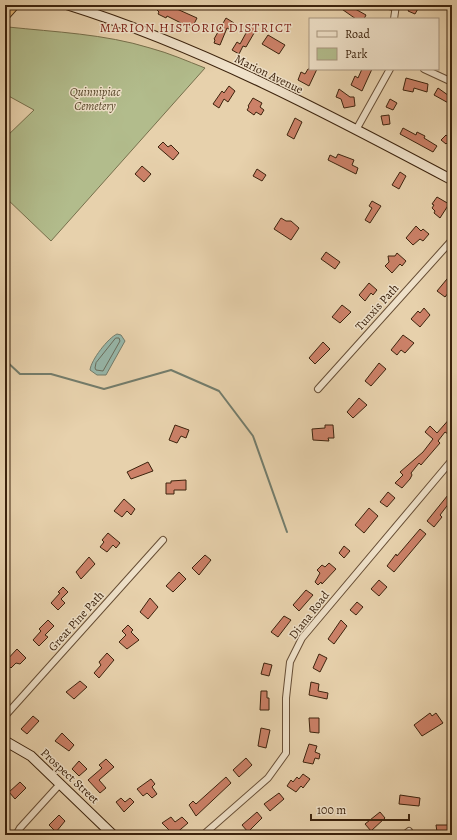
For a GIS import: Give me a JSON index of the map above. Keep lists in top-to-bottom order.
{
  "streets": {
    "main road": ["Marion Avenue", "Prospect Street"],
    "street": ["Tunxis Path", "Diana Road", "Great Pine Path"]
  },
  "districts": ["MARION HISTORIC DISTRICT"],
  "parks": ["Quinnipiac Cemetery"],
  "legend": ["Road", "Park"],
  "scale_bar": "100 m"
}
